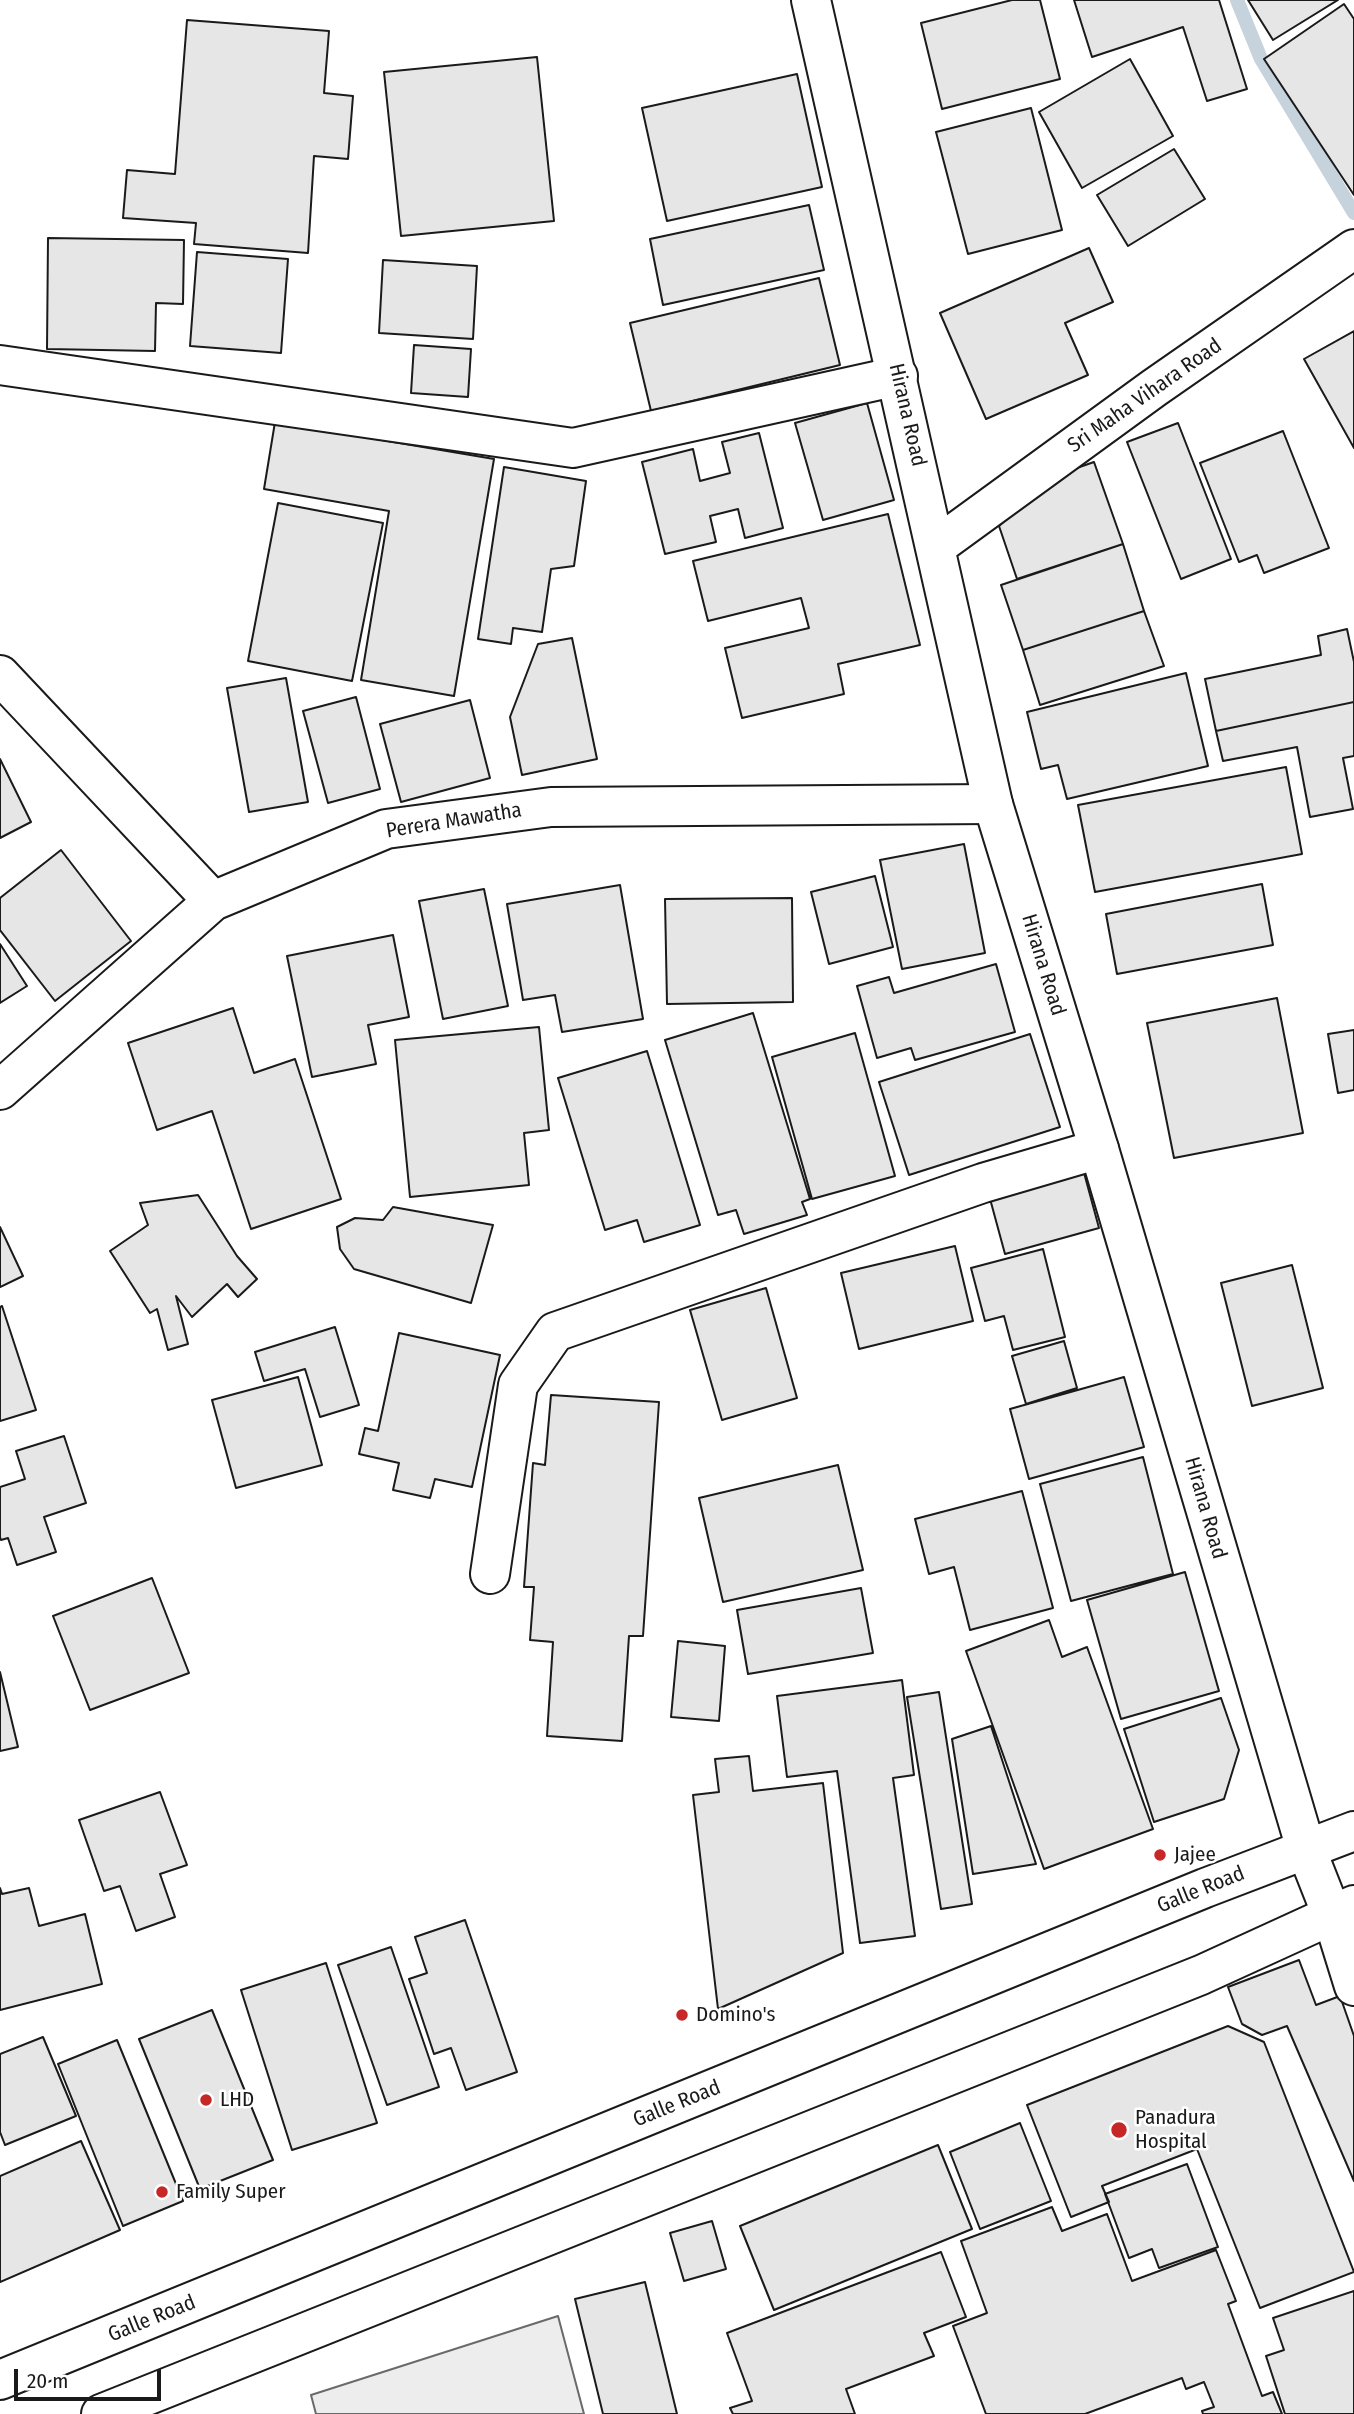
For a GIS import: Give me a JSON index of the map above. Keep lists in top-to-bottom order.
{
  "streets": {
    "main road": [
      "Sri Maha Vihara Road",
      "Hirana Road",
      "Perera Mawatha",
      "Galle Road"
    ]
  },
  "crossings": [
    ["Sri Maha Vihara Road", "Hirana Road"],
    ["Hirana Road", "Perera Mawatha"],
    ["Hirana Road", "Galle Road"]
  ],
  "places": [
    "Jajee",
    "Domino's",
    "LHD",
    "Panadura Hospital",
    "Family Super"
  ],
  "scale_bar": "20 m"
}
